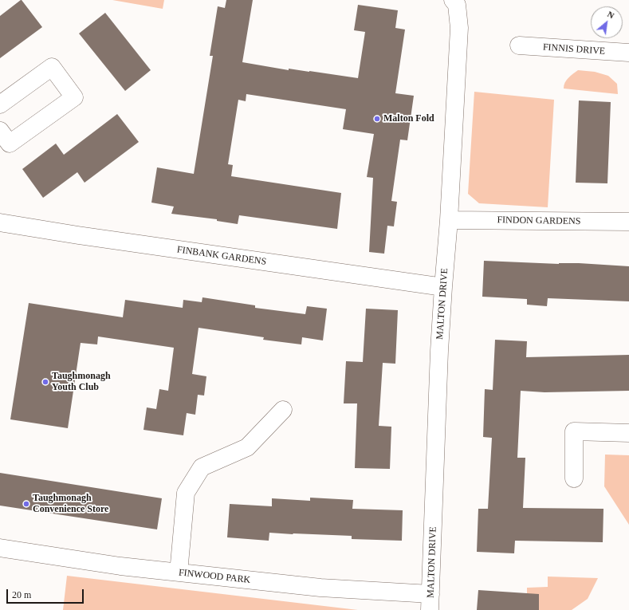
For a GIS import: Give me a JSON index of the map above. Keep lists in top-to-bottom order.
{
  "streets": {
    "street": [
      "FINNIS DRIVE",
      "FINDON GARDENS",
      "FINBANK GARDENS",
      "MALTON DRIVE",
      "FINWOOD PARK"
    ]
  },
  "crossings": [
    ["FINDON GARDENS", "MALTON DRIVE"],
    ["FINBANK GARDENS", "MALTON DRIVE"],
    ["MALTON DRIVE", "FINWOOD PARK"]
  ],
  "places": ["Malton Fold", "Taughmonagh Youth Club", "Taughmonagh Convenience Store"],
  "scale_bar": "20 m",
  "north": "top right"
}
